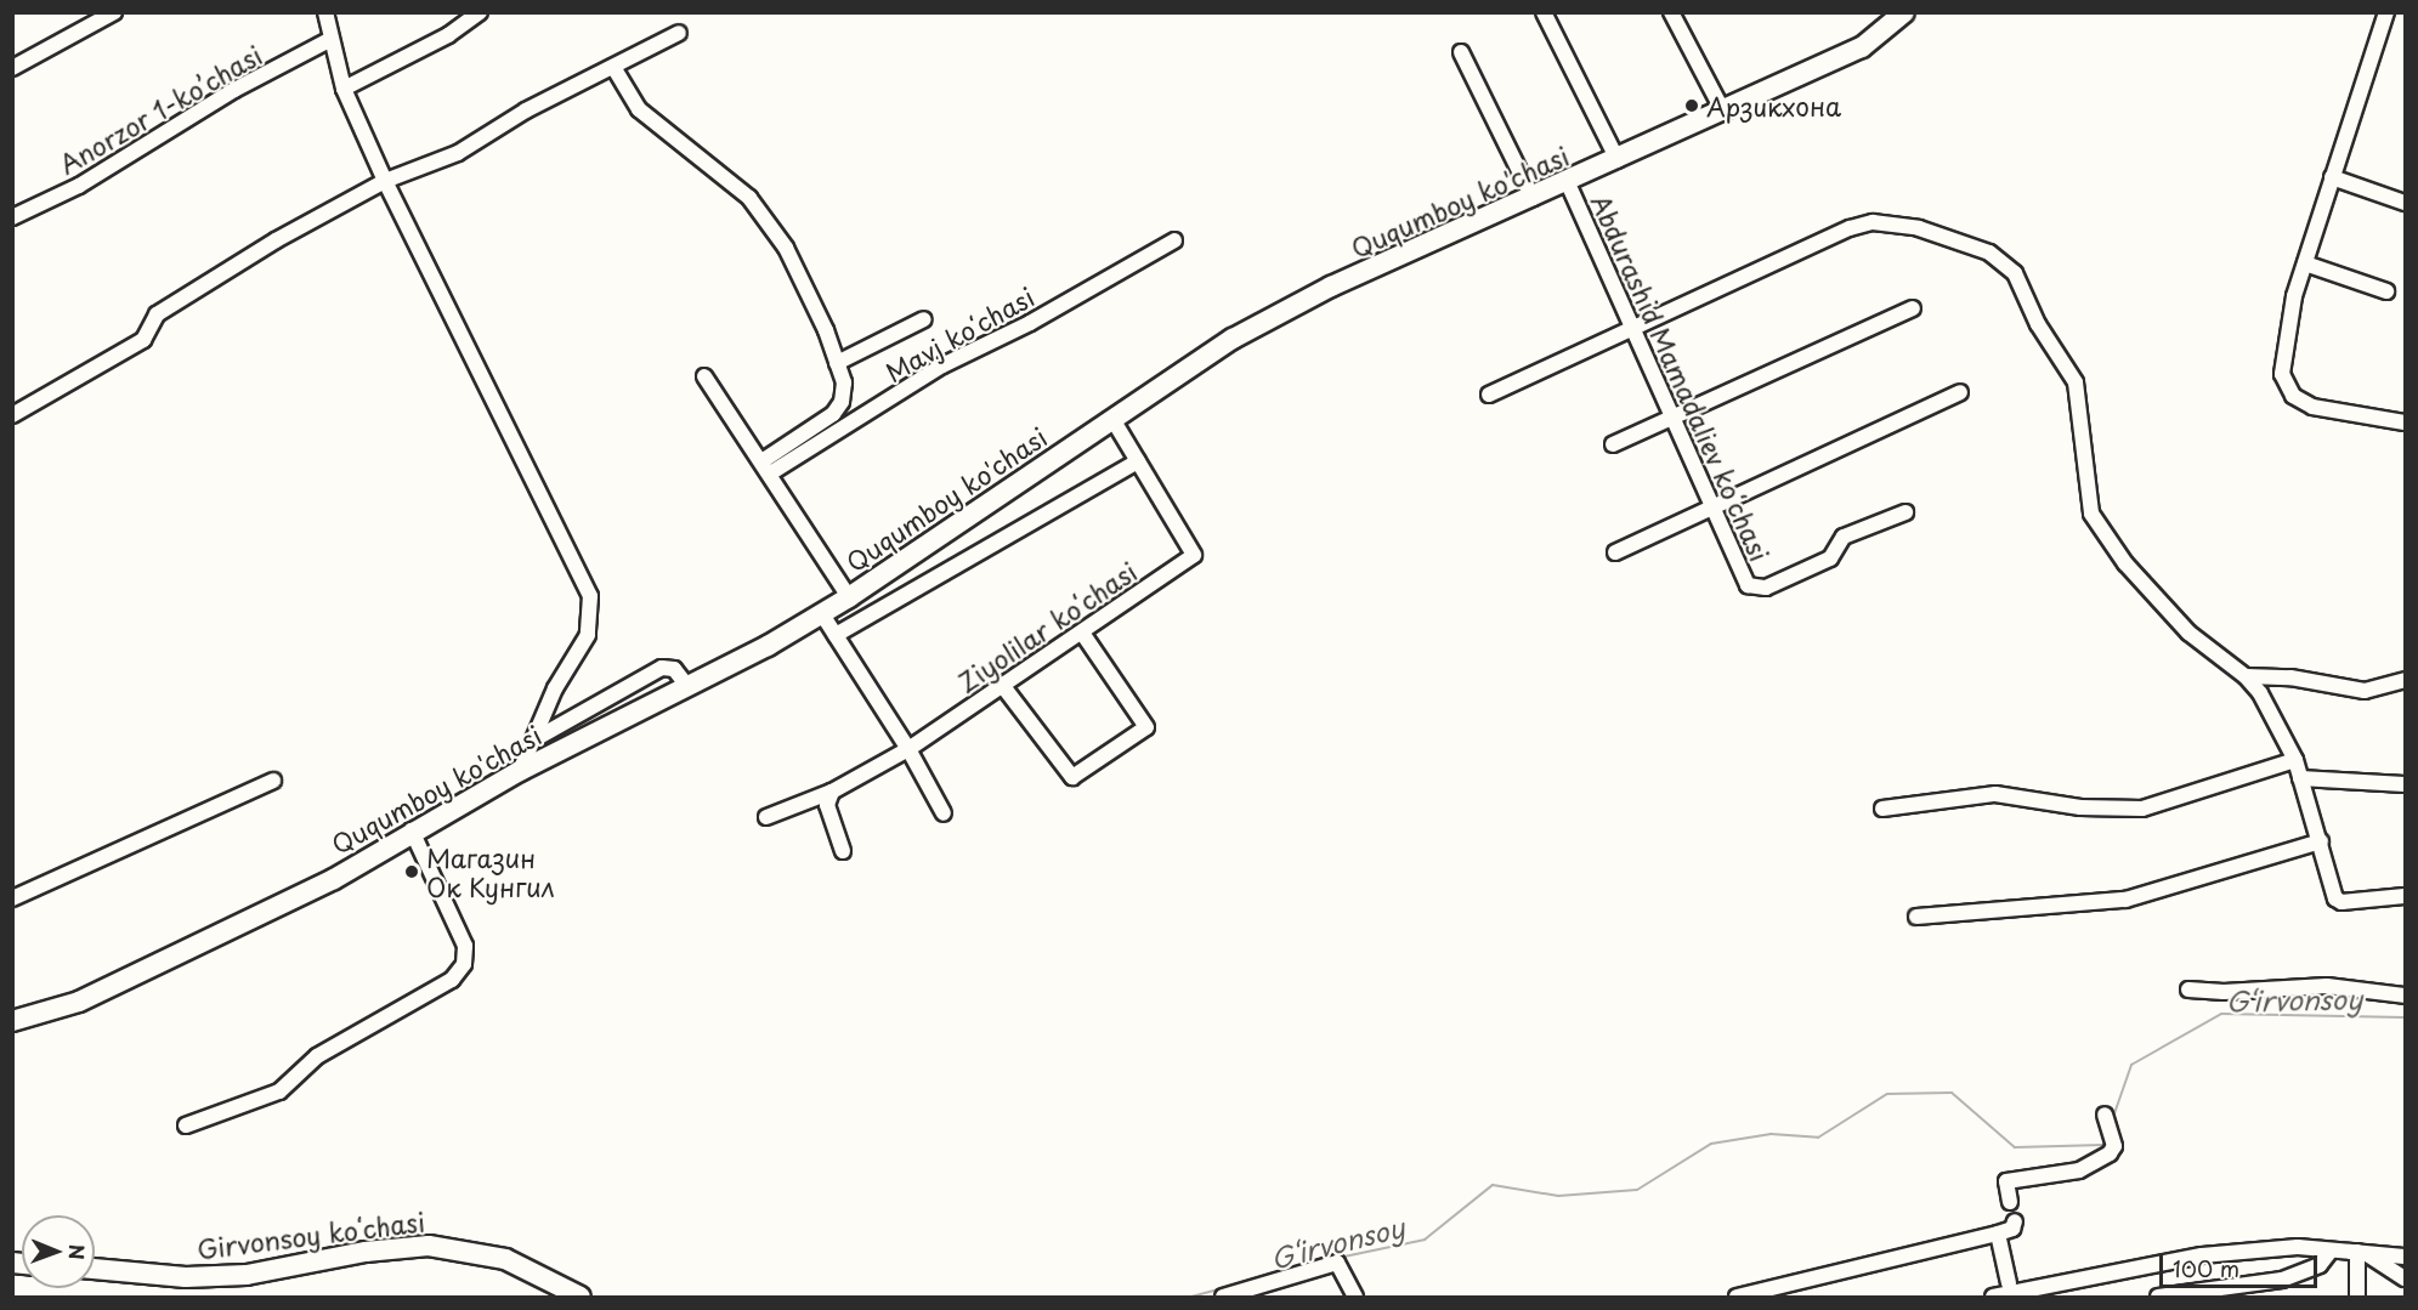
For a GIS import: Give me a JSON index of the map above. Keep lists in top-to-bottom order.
{
  "streets": {
    "main road": ["Ququmboy ko'chasi", "Girvonsoy koʻchasi"],
    "street": [
      "Аnorzor 1-koʼchasi",
      "Mavj koʻchasi",
      "Abdurashid Mamadaliev koʻchasi",
      "Ziyolilar koʻchasi"
    ]
  },
  "crossings": [
    ["Ququmboy ko'chasi", "Abdurashid Mamadaliev koʻchasi"]
  ],
  "water": ["G‘irvonsoy"],
  "places": ["Арзикхона", "Магазин Ок Кунгил"],
  "scale_bar": "100 m",
  "north": "right"
}
